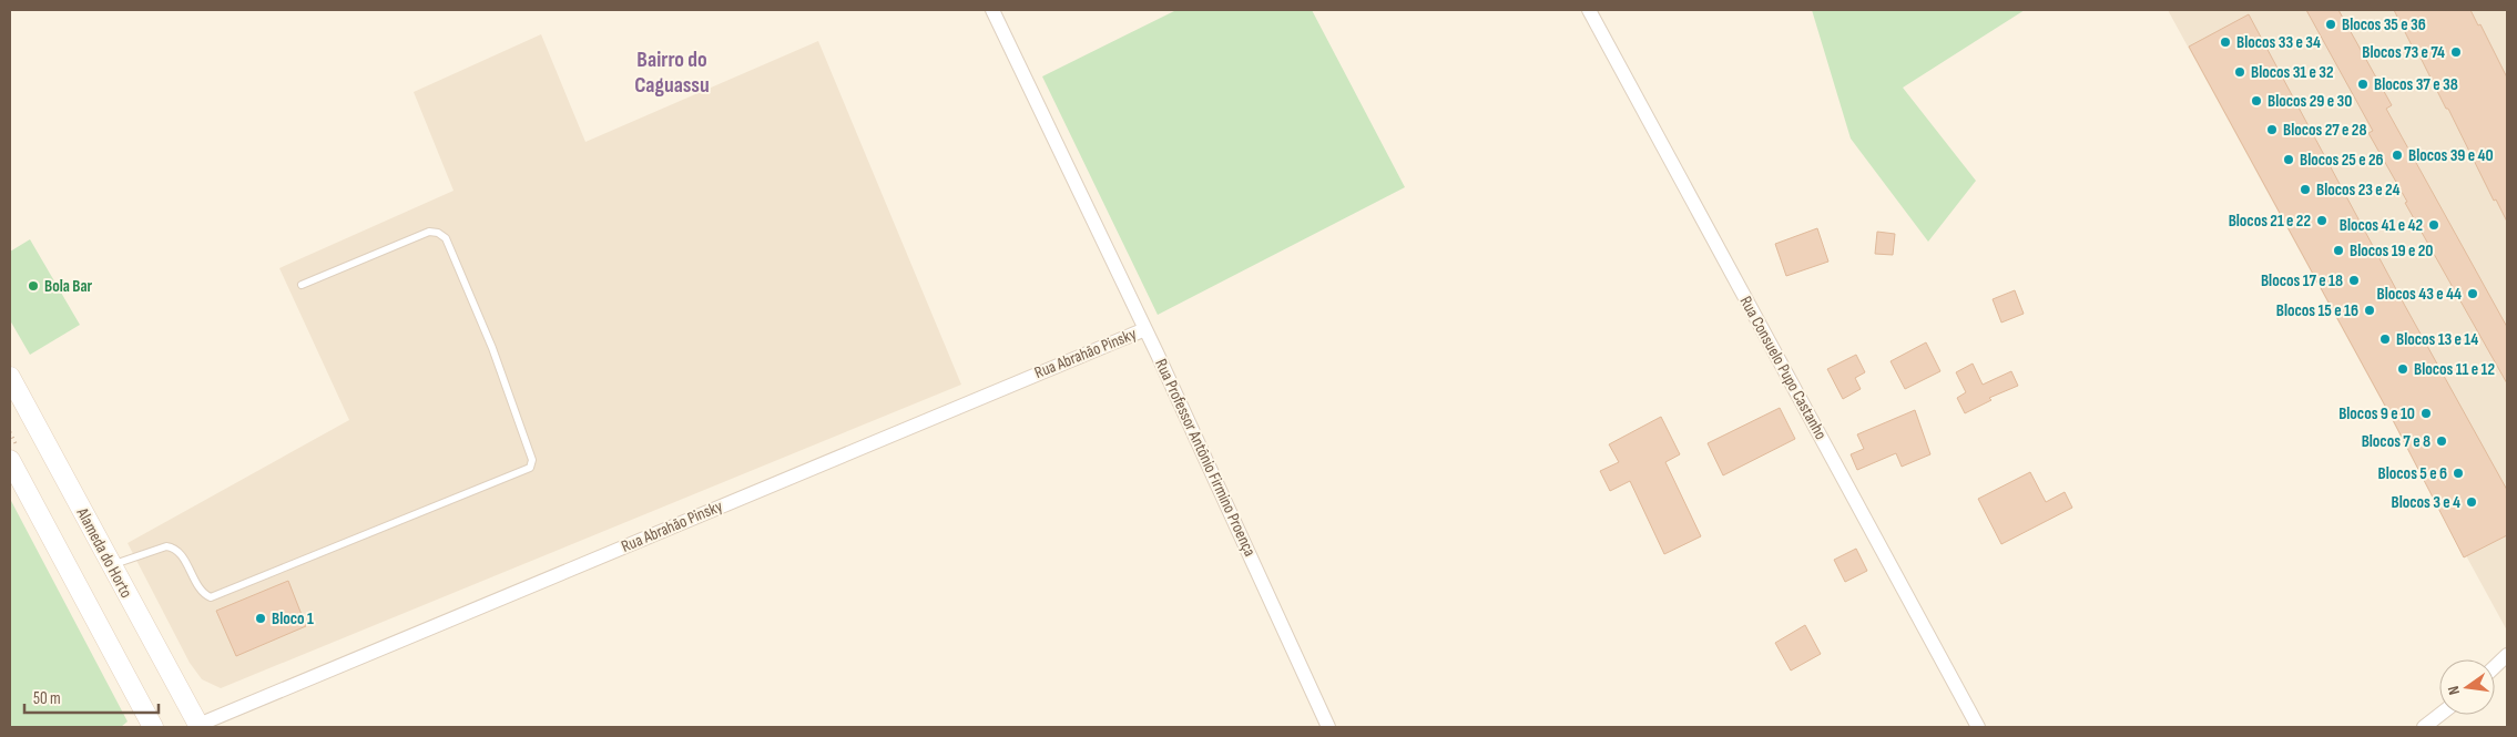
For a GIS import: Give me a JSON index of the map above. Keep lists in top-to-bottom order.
{
  "streets": {
    "main road": ["Alameda do Horto"],
    "street": ["Rua Abrahão Pinsky", "Rua Consuelo Pupo Castanho", "Rua Professor Antônio Firmino Proença"]
  },
  "crossings": [
    ["Rua Abrahão Pinsky", "Rua Professor Antônio Firmino Proença"],
    ["Rua Abrahão Pinsky", "Alameda do Horto"]
  ],
  "districts": ["Bairro do Caguassu"],
  "places": [
    "Blocos 35 e 36",
    "Blocos 33 e 34",
    "Blocos 73 e 74",
    "Blocos 31 e 32",
    "Blocos 37 e 38",
    "Blocos 29 e 30",
    "Blocos 27 e 28",
    "Blocos 39 e 40",
    "Blocos 25 e 26",
    "Blocos 23 e 24",
    "Blocos 21 e 22",
    "Blocos 41 e 42",
    "Blocos 19 e 20",
    "Blocos 17 e 18",
    "Bola Bar",
    "Blocos 43 e 44",
    "Blocos 15 e 16",
    "Blocos 13 e 14",
    "Blocos 11 e 12",
    "Blocos 9 e 10",
    "Blocos 7 e 8",
    "Blocos 5 e 6",
    "Blocos 3 e 4",
    "Bloco 1"
  ],
  "scale_bar": "50 m",
  "north": "left"
}
